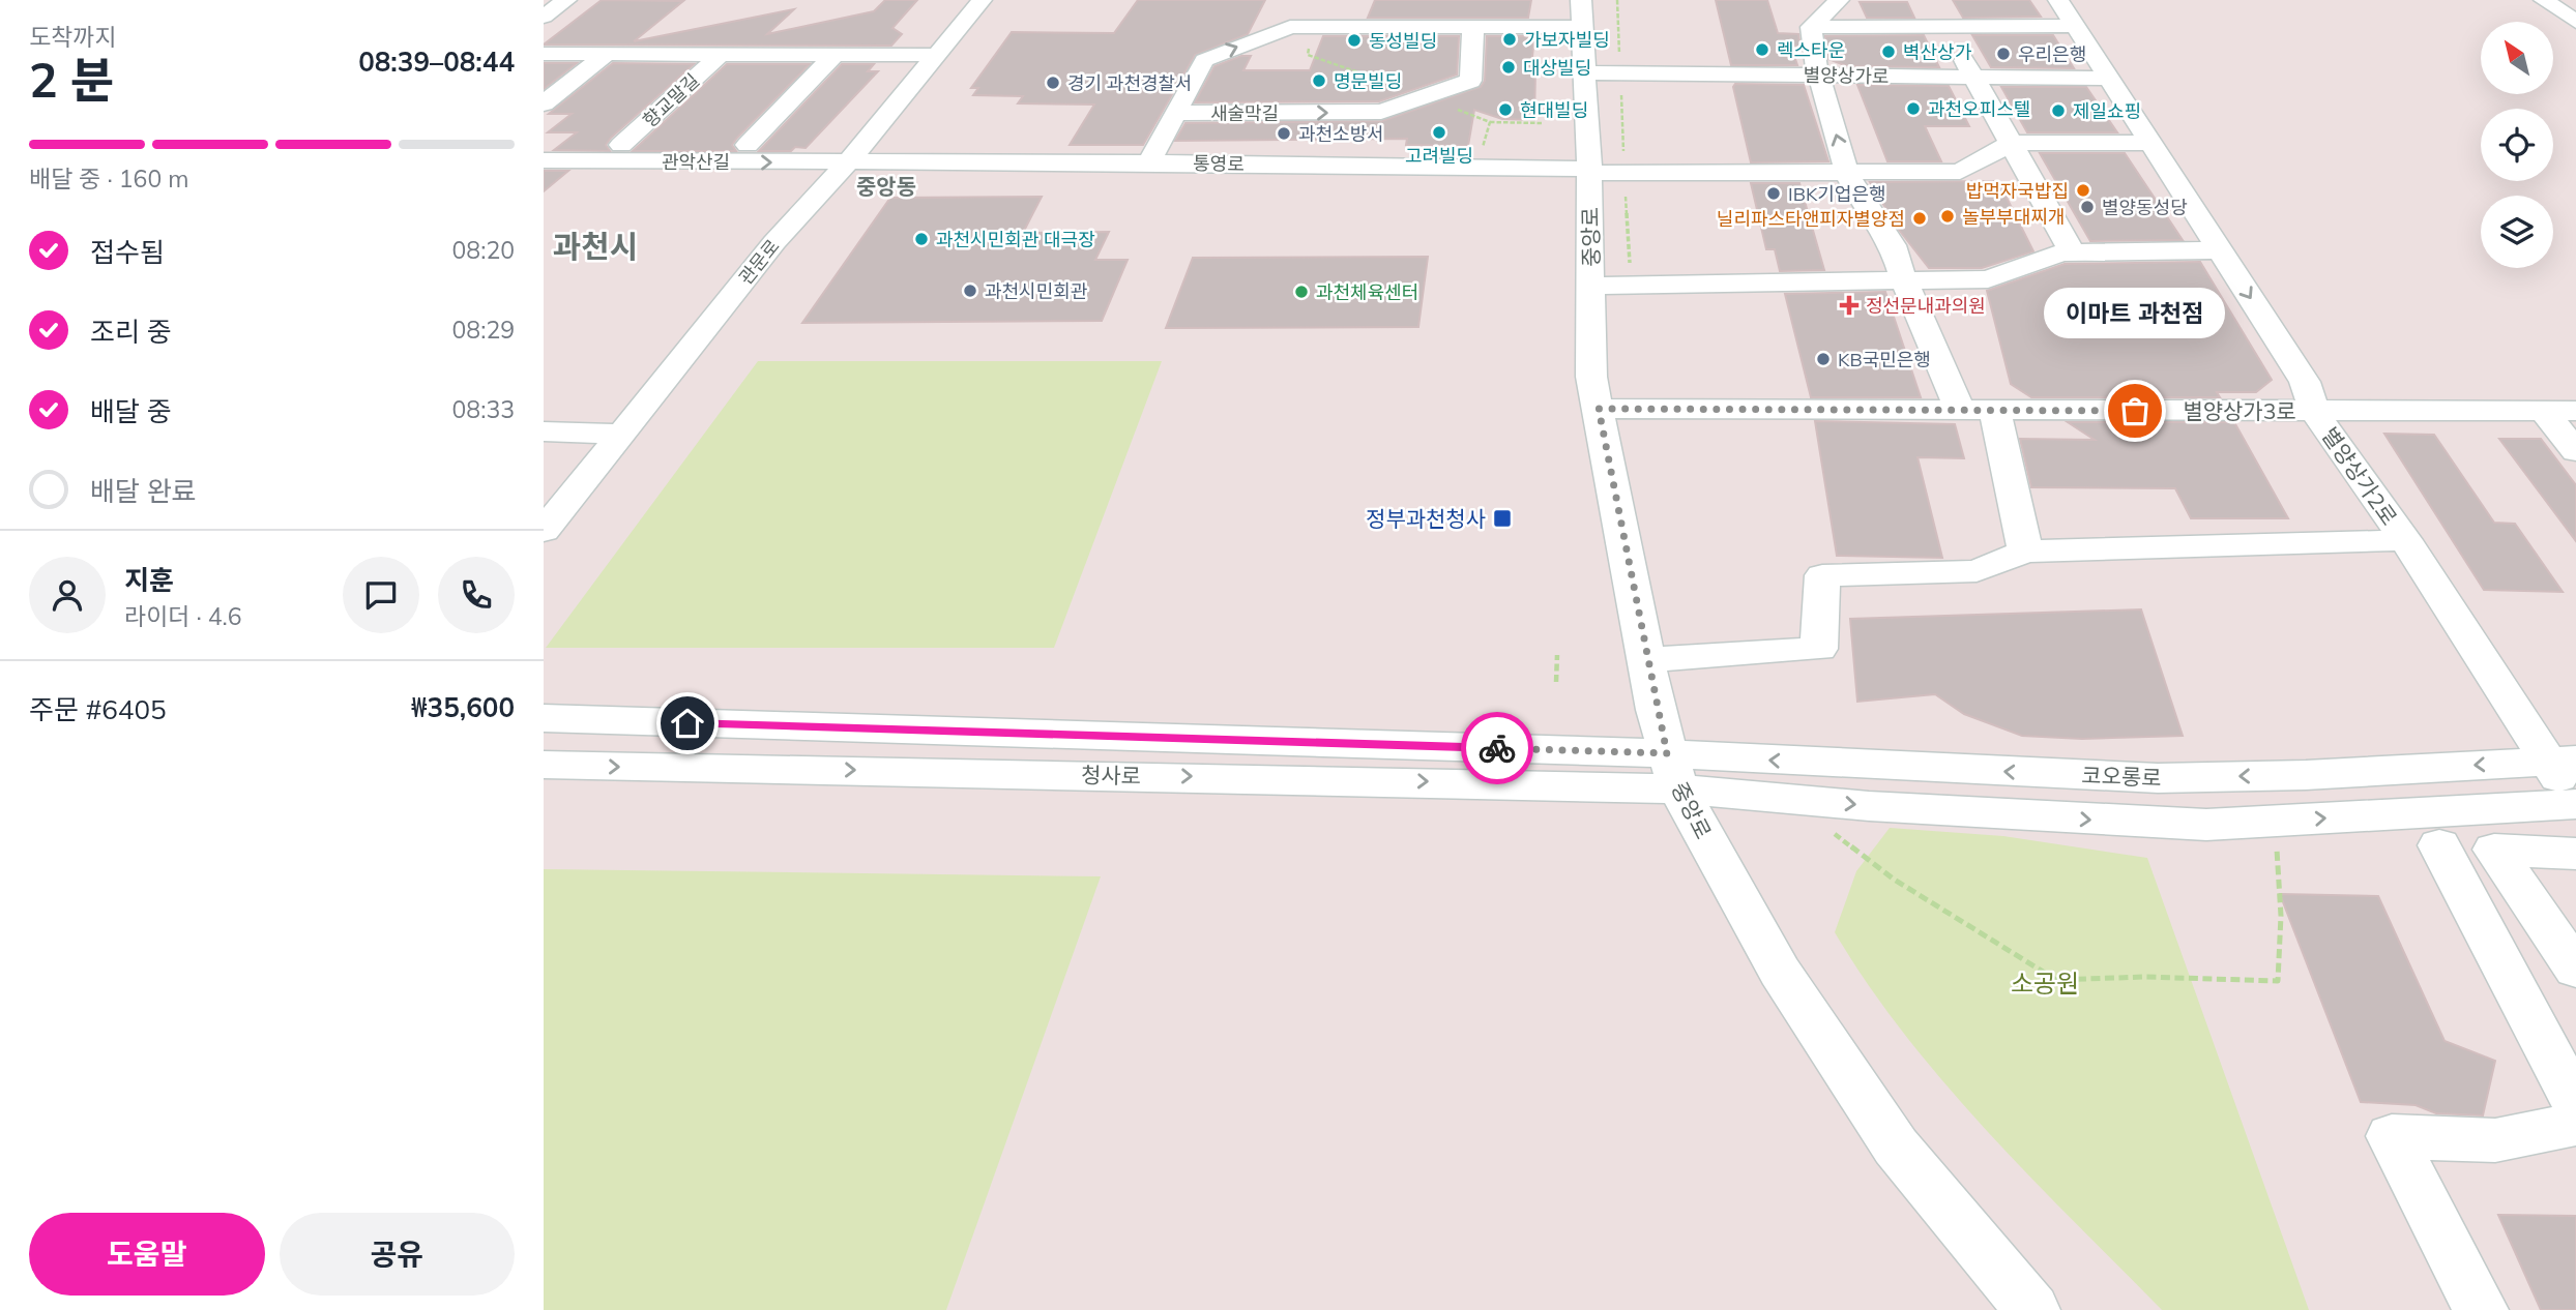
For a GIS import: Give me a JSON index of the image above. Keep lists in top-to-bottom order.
{
  "streets": {
    "street": [
      "별양상가로",
      "향교말길",
      "새술막길",
      "관악산길",
      "통영로",
      "중앙로",
      "관문로",
      "별양상가3로",
      "별양상가2로",
      "청사로",
      "코오롱로"
    ]
  },
  "crossings": [
    ["별양상가로", "중앙로"],
    ["별양상가로", "별양상가2로"],
    ["향교말길", "관문로"],
    ["새술막길", "통영로"],
    ["새술막길", "중앙로"],
    ["관악산길", "통영로"],
    ["관악산길", "관문로"],
    ["통영로", "중앙로"],
    ["통영로", "관문로"],
    ["중앙로", "별양상가3로"],
    ["중앙로", "청사로"],
    ["중앙로", "코오롱로"],
    ["별양상가3로", "별양상가2로"],
    ["별양상가2로", "코오롱로"],
    ["청사로", "코오롱로"]
  ],
  "one_way": ["새술막길", "관악산길"],
  "districts": ["중앙동", "과천시"],
  "parks": ["소공원"],
  "places": {
    "other": [
      "가보자빌딩",
      "동성빌딩",
      "렉스타운",
      "벽산상가",
      "우리은행",
      "대상빌딩",
      "명문빌딩",
      "경기 과천경찰서",
      "과천오피스텔",
      "현대빌딩",
      "제일쇼핑",
      "고려빌딩",
      "과천소방서",
      "밥먹자국밥집",
      "IBK기업은행",
      "별양동성당",
      "놀부부대찌개",
      "닐리파스타앤피자별양점",
      "과천시민회관 대극장",
      "과천시민회관",
      "과천체육센터",
      "KB국민은행",
      "이마트 과천점"
    ],
    "health": ["정선문내과의원"],
    "transit": ["정부과천청사"]
  },
  "north": "top left",
  "page": {
    "heading": ["2 분", "도착까지", "08:39–08:44"],
    "panel": [
      "지훈",
      "라이더 · 4.6",
      "주문 #6405",
      "₩35,600"
    ],
    "bar": "배달 중 · 160 m",
    "list": [
      ["접수됨", "08:20"],
      ["조리 중", "08:29"],
      ["배달 중", "08:33"],
      "배달 완료"
    ],
    "bubble": "이마트 과천점",
    "buttons": ["도움말", "공유"]
  }
}
